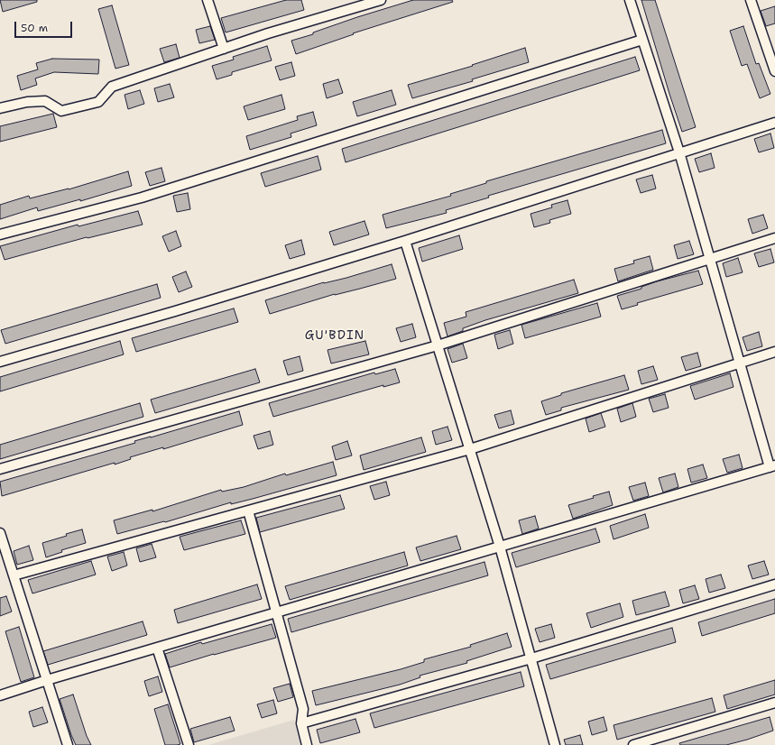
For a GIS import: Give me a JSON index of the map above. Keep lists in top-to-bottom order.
{
  "districts": ["GU'BDIN"],
  "scale_bar": "50 m"
}
